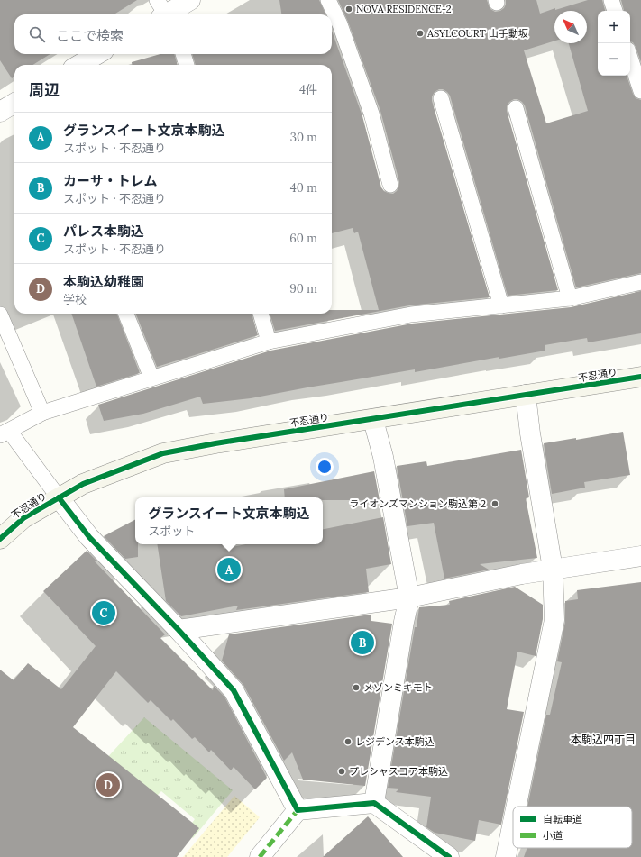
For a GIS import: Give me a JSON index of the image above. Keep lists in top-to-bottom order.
{
  "streets": {
    "main road": ["不忍通り"]
  },
  "districts": ["本駒込四丁目"],
  "places": [
    "NOVA RESIDENCE-2",
    "ASYLCOURT 山手動坂",
    "ライオンズマンション駒込第２",
    "メゾンミキモト",
    "レジデンス本駒込",
    "プレシャスコア本駒込"
  ],
  "legend": ["自転車道", "小道"],
  "north": "top left",
  "page": {
    "map_buttons": ["+", "−"],
    "search": "ここで検索",
    "heading": ["周辺", "4件"],
    "list": [
      {
        "mark": "A",
        "name": "グランスイート文京本駒込",
        "note": "スポット · 不忍通り",
        "value": "30 m"
      },
      {
        "mark": "B",
        "name": "カーサ・トレム",
        "note": "スポット · 不忍通り",
        "value": "40 m"
      },
      {
        "mark": "C",
        "name": "パレス本駒込",
        "note": "スポット · 不忍通り",
        "value": "60 m"
      },
      {
        "mark": "D",
        "name": "本駒込幼稚園",
        "note": "学校",
        "value": "90 m"
      }
    ],
    "popup": ["グランスイート文京本駒込", "スポット"],
    "pins": [
      "A",
      "C",
      "B",
      "D"
    ]
  }
}
